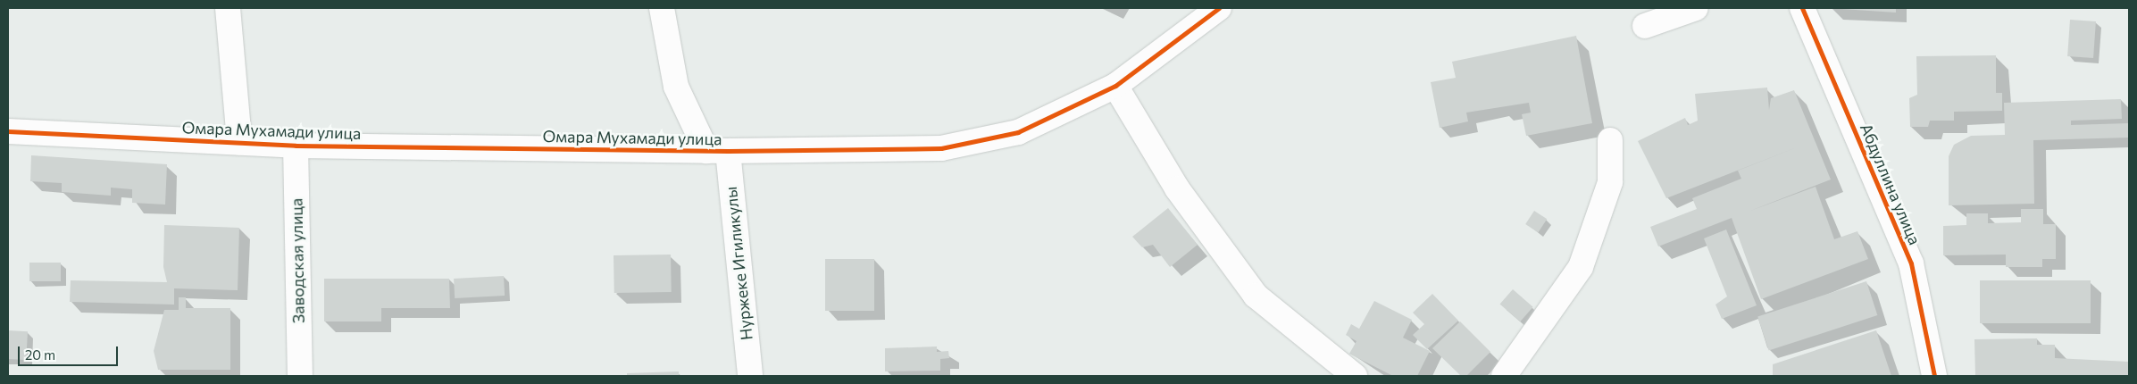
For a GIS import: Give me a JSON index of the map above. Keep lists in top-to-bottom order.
{
  "streets": {
    "street": [
      "Омара Мухамади улица",
      "Абдуллина улица",
      "Заводская улица",
      "Нуржеке Игиликулы"
    ]
  },
  "crossings": [
    ["Омара Мухамади улица", "Заводская улица"],
    ["Омара Мухамади улица", "Нуржеке Игиликулы"]
  ],
  "scale_bar": "20 m"
}
